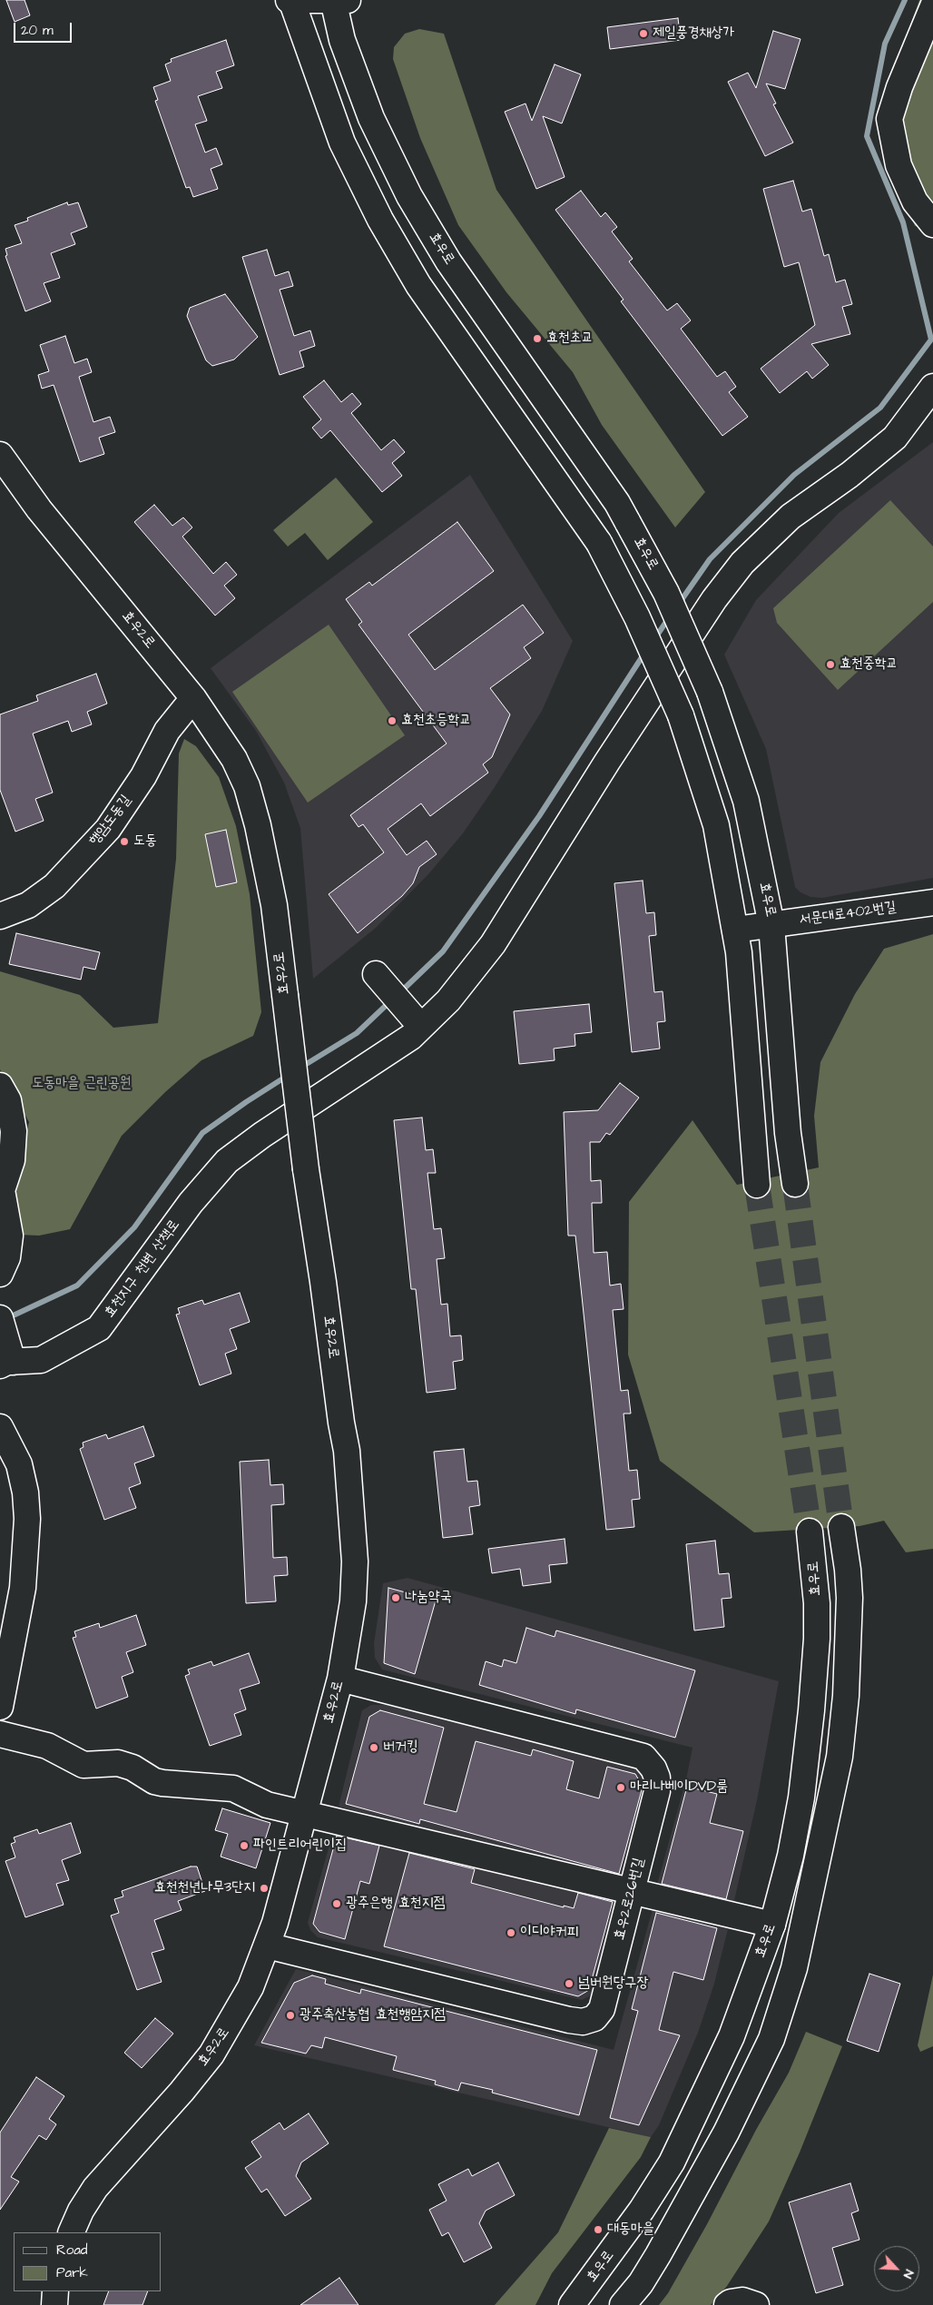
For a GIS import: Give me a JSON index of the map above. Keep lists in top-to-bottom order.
{
  "streets": {
    "street": [
      "효우로",
      "효우2로",
      "행암도동길",
      "서문대로402번길",
      "효천지구 천변 산책로",
      "효우2로26번길"
    ]
  },
  "crossings": [
    ["효우로", "서문대로402번길"],
    ["효우2로", "행암도동길"],
    ["효우2로", "효우2로26번길"]
  ],
  "parks": ["도동마을 근린공원"],
  "places": [
    "제일풍경채상가",
    "효천초교",
    "효천중학교",
    "효천초등학교",
    "도동",
    "나눔약국",
    "버거킹",
    "마리나베이DVD룸",
    "파인트리어린이집",
    "효천천년나무3단지",
    "광주은행 효천지점",
    "이디야커피",
    "넘버원당구장",
    "광주축산농협 효천행암지점",
    "대동마을"
  ],
  "legend": ["Road", "Park"],
  "scale_bar": "20 m",
  "north": "bottom right"
}
